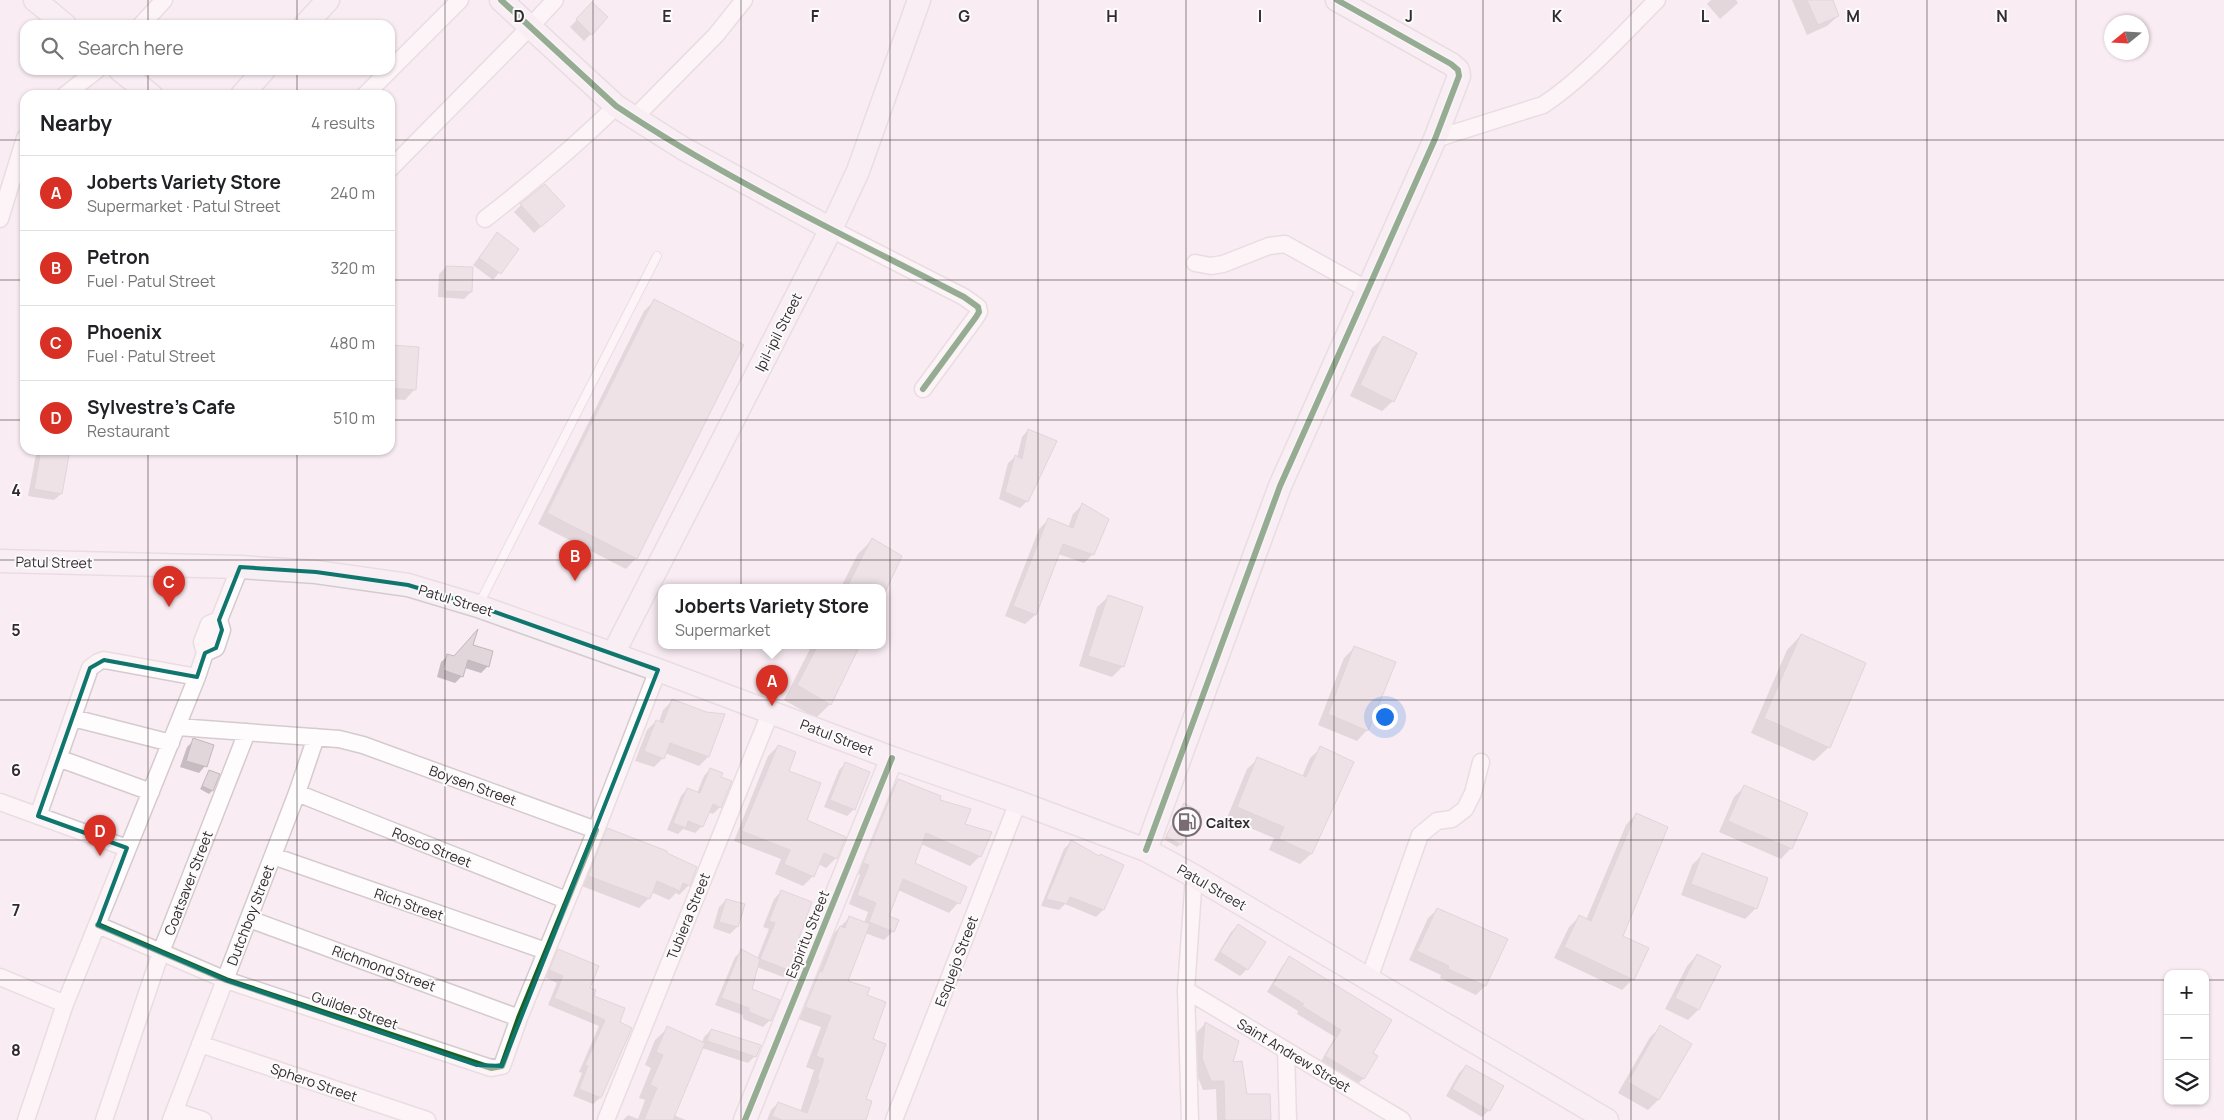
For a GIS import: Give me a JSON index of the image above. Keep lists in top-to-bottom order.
{
  "streets": {
    "main road": ["Ipil-ipil Street", "Patul Street", "Espiritu Street"],
    "street": [
      "Boysen Street",
      "Rosco Street",
      "Coatsaver Street",
      "Rich Street",
      "Dutchboy Street",
      "Tubiera Street",
      "Esquejo Street",
      "Richmond Street",
      "Guilder Street",
      "Saint Andrew Street",
      "Sphero Street"
    ]
  },
  "crossings": [
    ["Ipil-ipil Street", "Patul Street"],
    ["Patul Street", "Tubiera Street"],
    ["Patul Street", "Espiritu Street"],
    ["Patul Street", "Esquejo Street"],
    ["Boysen Street", "Coatsaver Street"],
    ["Boysen Street", "Dutchboy Street"],
    ["Rosco Street", "Dutchboy Street"],
    ["Coatsaver Street", "Guilder Street"],
    ["Rich Street", "Dutchboy Street"],
    ["Dutchboy Street", "Richmond Street"],
    ["Dutchboy Street", "Guilder Street"],
    ["Dutchboy Street", "Sphero Street"],
    ["Richmond Street", "Guilder Street"]
  ],
  "places": {
    "fuel station": ["Caltex"]
  },
  "north": "left",
  "page": {
    "search": "Search here",
    "heading": ["Nearby", "4 results"],
    "list": [
      {
        "mark": "A",
        "name": "Joberts Variety Store",
        "note": "Supermarket · Patul Street",
        "value": "240 m"
      },
      {
        "mark": "B",
        "name": "Petron",
        "note": "Fuel · Patul Street",
        "value": "320 m"
      },
      {
        "mark": "C",
        "name": "Phoenix",
        "note": "Fuel · Patul Street",
        "value": "480 m"
      },
      {
        "mark": "D",
        "name": "Sylvestre's Cafe",
        "note": "Restaurant",
        "value": "510 m"
      }
    ],
    "pins": [
      "B",
      "C",
      "A",
      "D"
    ],
    "popup": ["Joberts Variety Store", "Supermarket"],
    "map_buttons": ["+", "−"]
  },
  "grid": {
    "columns": [
      "D",
      "E",
      "F",
      "G",
      "H",
      "I",
      "J",
      "K",
      "L",
      "M",
      "N"
    ],
    "rows": [
      "4",
      "5",
      "6",
      "7",
      "8"
    ]
  }
}
